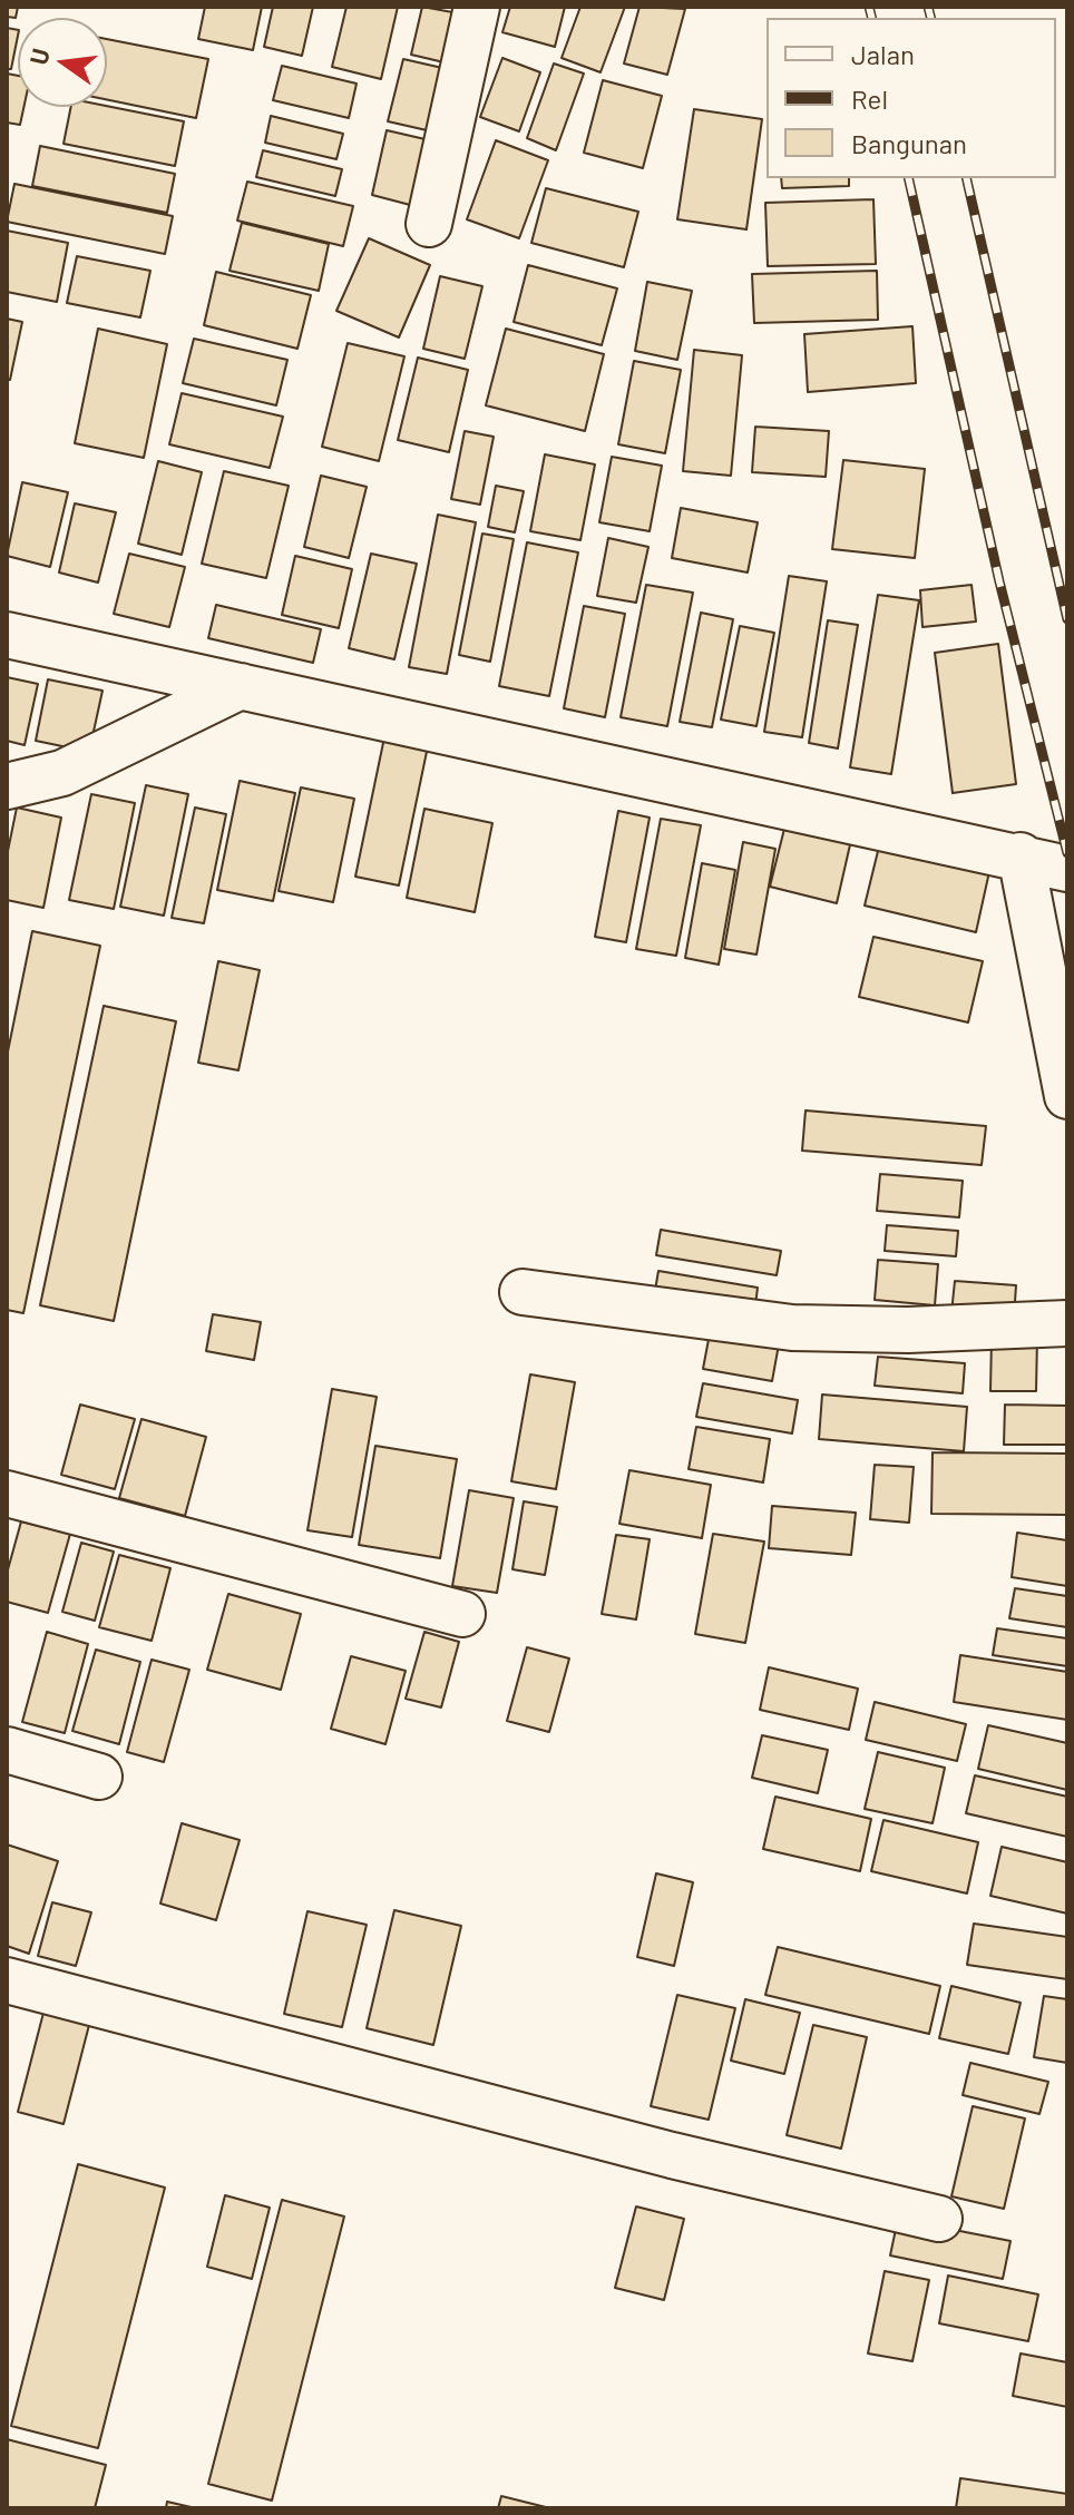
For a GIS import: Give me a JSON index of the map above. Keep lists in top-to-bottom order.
{
  "legend": ["Jalan", "Rel", "Bangunan"],
  "north": "left"
}
